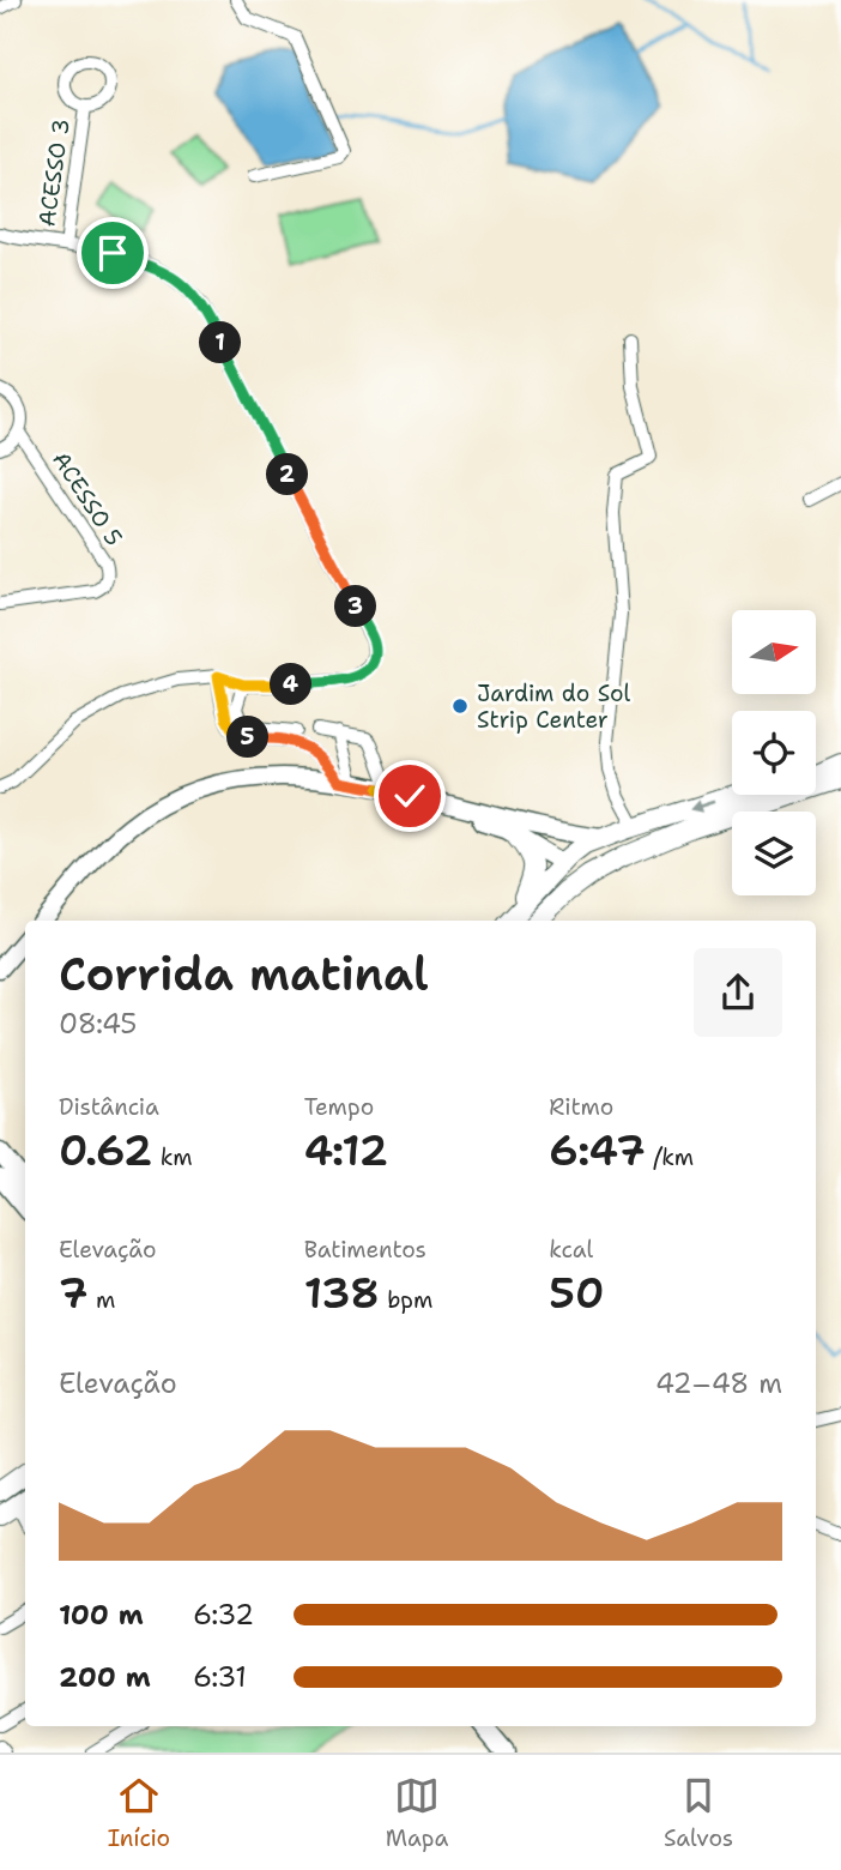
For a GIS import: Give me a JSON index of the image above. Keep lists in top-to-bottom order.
{
  "streets": {
    "street": ["ACESSO 3", "ACESSO 5"]
  },
  "places": ["Jardim do Sol Strip Center"],
  "north": "right",
  "page": {
    "pins": [
      "1",
      "2",
      "3",
      "4",
      "5"
    ],
    "heading": ["Corrida matinal", "08:45"],
    "stats": [
      ["Distância", "0.62 km"],
      ["Tempo", "4:12"],
      ["Ritmo", "6:47 /km"],
      ["Elevação", "7 m"],
      ["Batimentos", "138 bpm"],
      ["kcal", "50"]
    ],
    "chart": ["Elevação", "42–48 m"],
    "list": [
      {
        "name": "100 m",
        "note": "6:32"
      },
      {
        "name": "200 m",
        "note": "6:31"
      }
    ],
    "tabs": ["Início", "Mapa", "Salvos"]
  }
}
